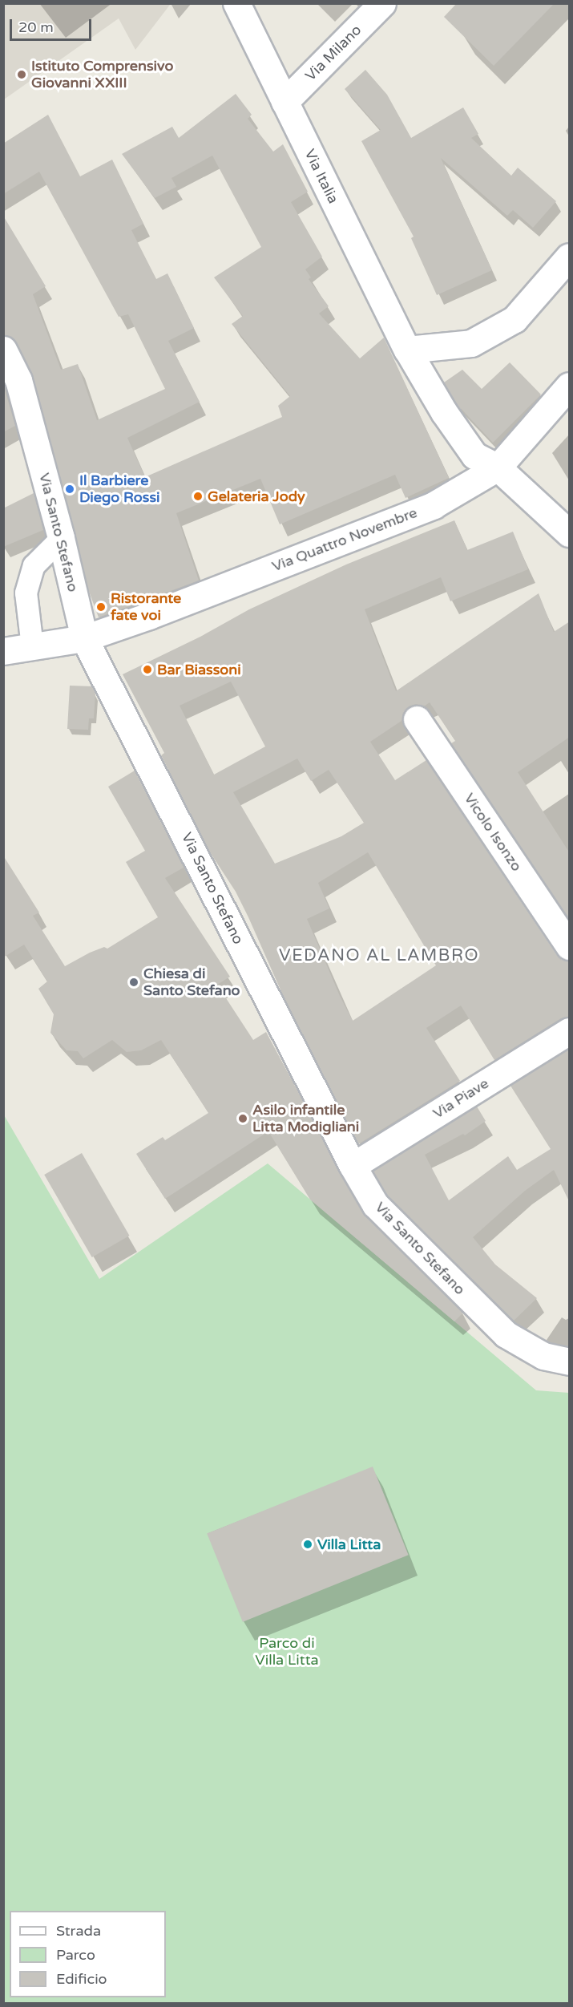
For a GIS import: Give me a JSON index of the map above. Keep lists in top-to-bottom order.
{
  "streets": {
    "street": [
      "Via Milano",
      "Via Italia",
      "Via Santo Stefano",
      "Via Quattro Novembre",
      "Vicolo Isonzo",
      "Via Piave"
    ]
  },
  "crossings": [
    ["Via Milano", "Via Italia"],
    ["Via Italia", "Via Quattro Novembre"],
    ["Via Santo Stefano", "Via Quattro Novembre"],
    ["Via Santo Stefano", "Via Piave"]
  ],
  "districts": ["VEDANO AL LAMBRO"],
  "parks": ["Parco di Villa Litta"],
  "places": [
    "Istituto Comprensivo Giovanni XXIII",
    "Il Barbiere Diego Rossi",
    "Gelateria Jody",
    "Ristorante fate voi",
    "Bar Biassoni",
    "Chiesa di Santo Stefano",
    "Asilo infantile Litta Modigliani",
    "Villa Litta"
  ],
  "legend": ["Strada", "Parco", "Edificio"],
  "scale_bar": "20 m"
}
